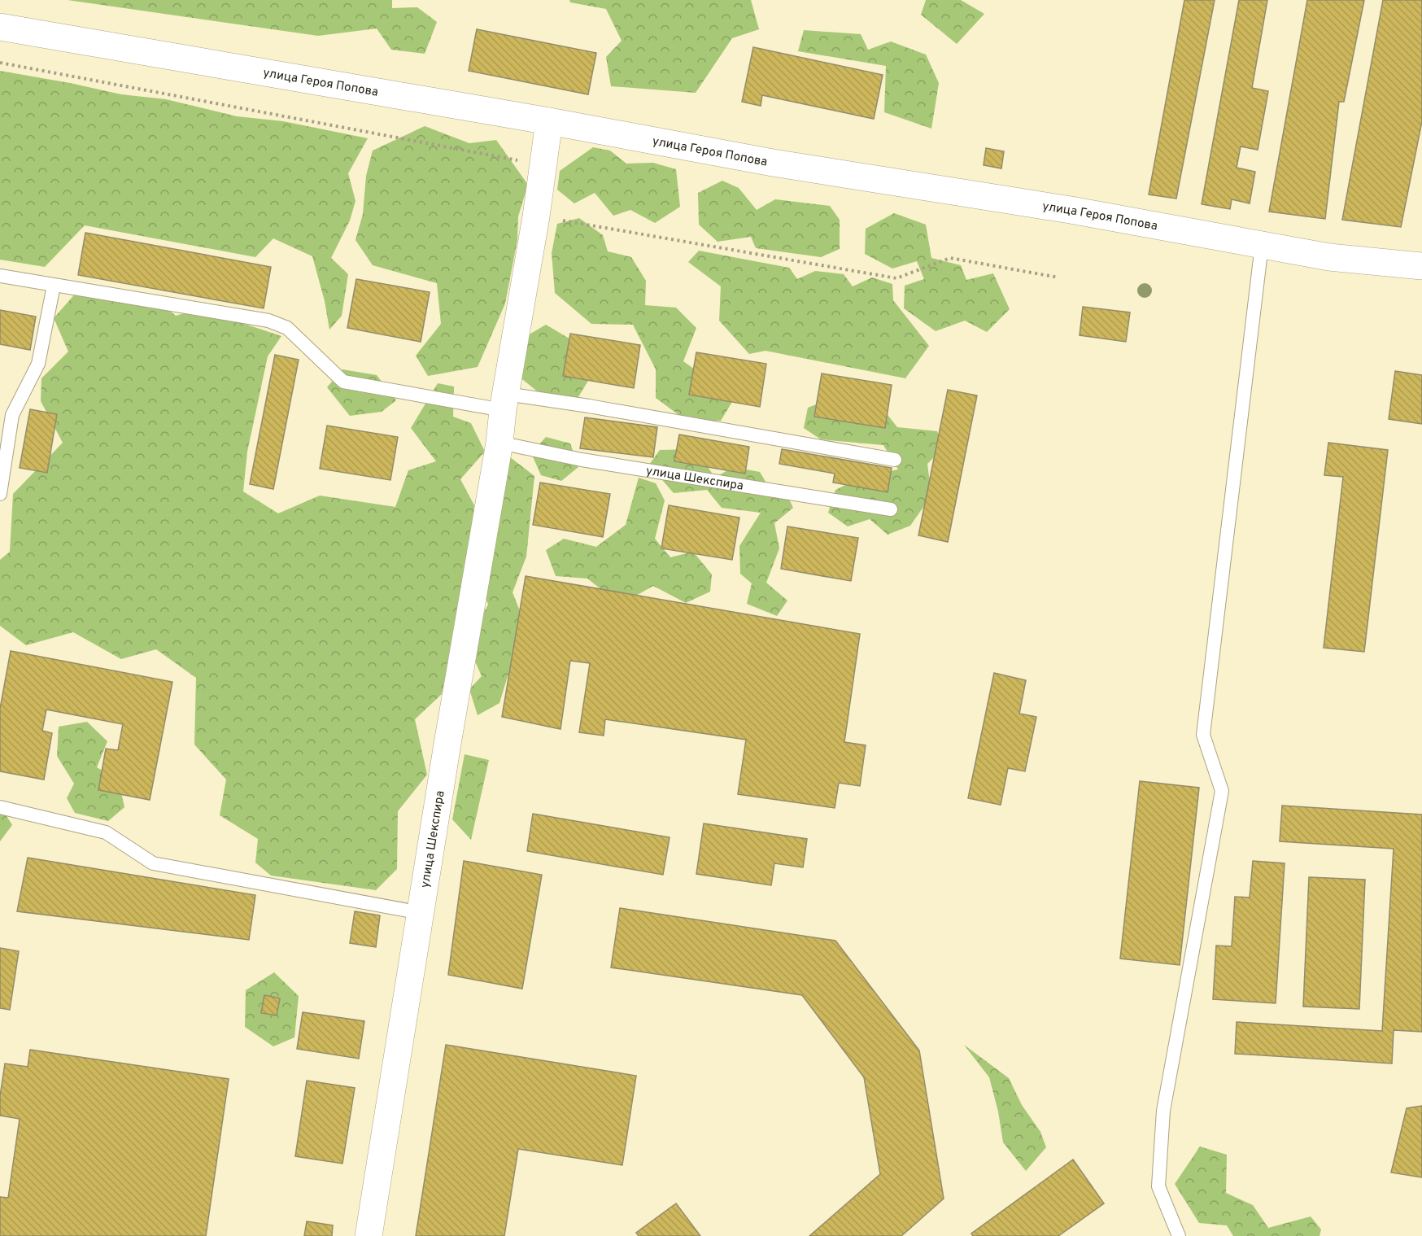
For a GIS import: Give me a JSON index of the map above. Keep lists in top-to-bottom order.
{
  "streets": {
    "street": ["улица Героя Попова", "улица Шекспира"]
  },
  "crossings": [
    ["улица Героя Попова", "улица Шекспира"]
  ]
}
